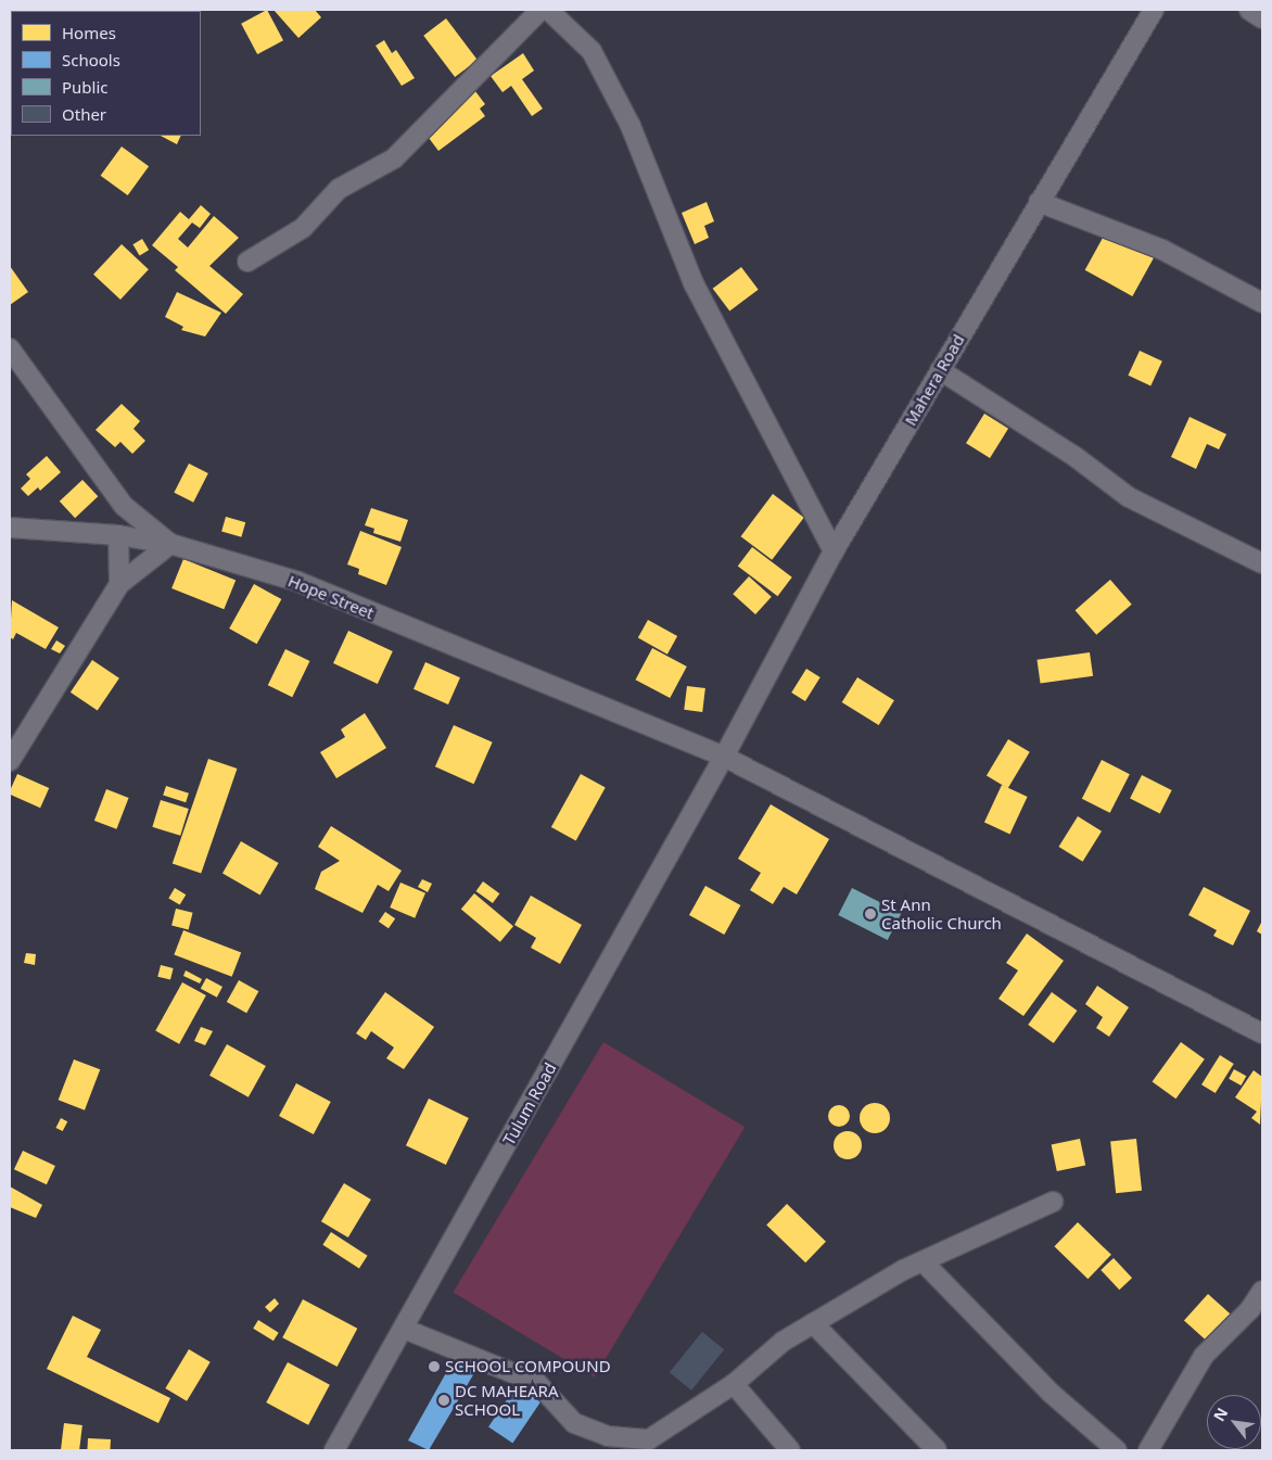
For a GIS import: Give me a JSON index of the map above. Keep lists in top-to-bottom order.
{
  "streets": {
    "street": ["Mahera Road", "Hope Street", "Tulum Road"]
  },
  "crossings": [
    ["Mahera Road", "Hope Street"],
    ["Mahera Road", "Tulum Road"],
    ["Hope Street", "Tulum Road"]
  ],
  "places": ["St Ann Catholic Church", "SCHOOL COMPOUND", "DC MAHEARA SCHOOL"],
  "legend": [
    "Homes",
    "Schools",
    "Public",
    "Other"
  ],
  "north": "top left"
}
